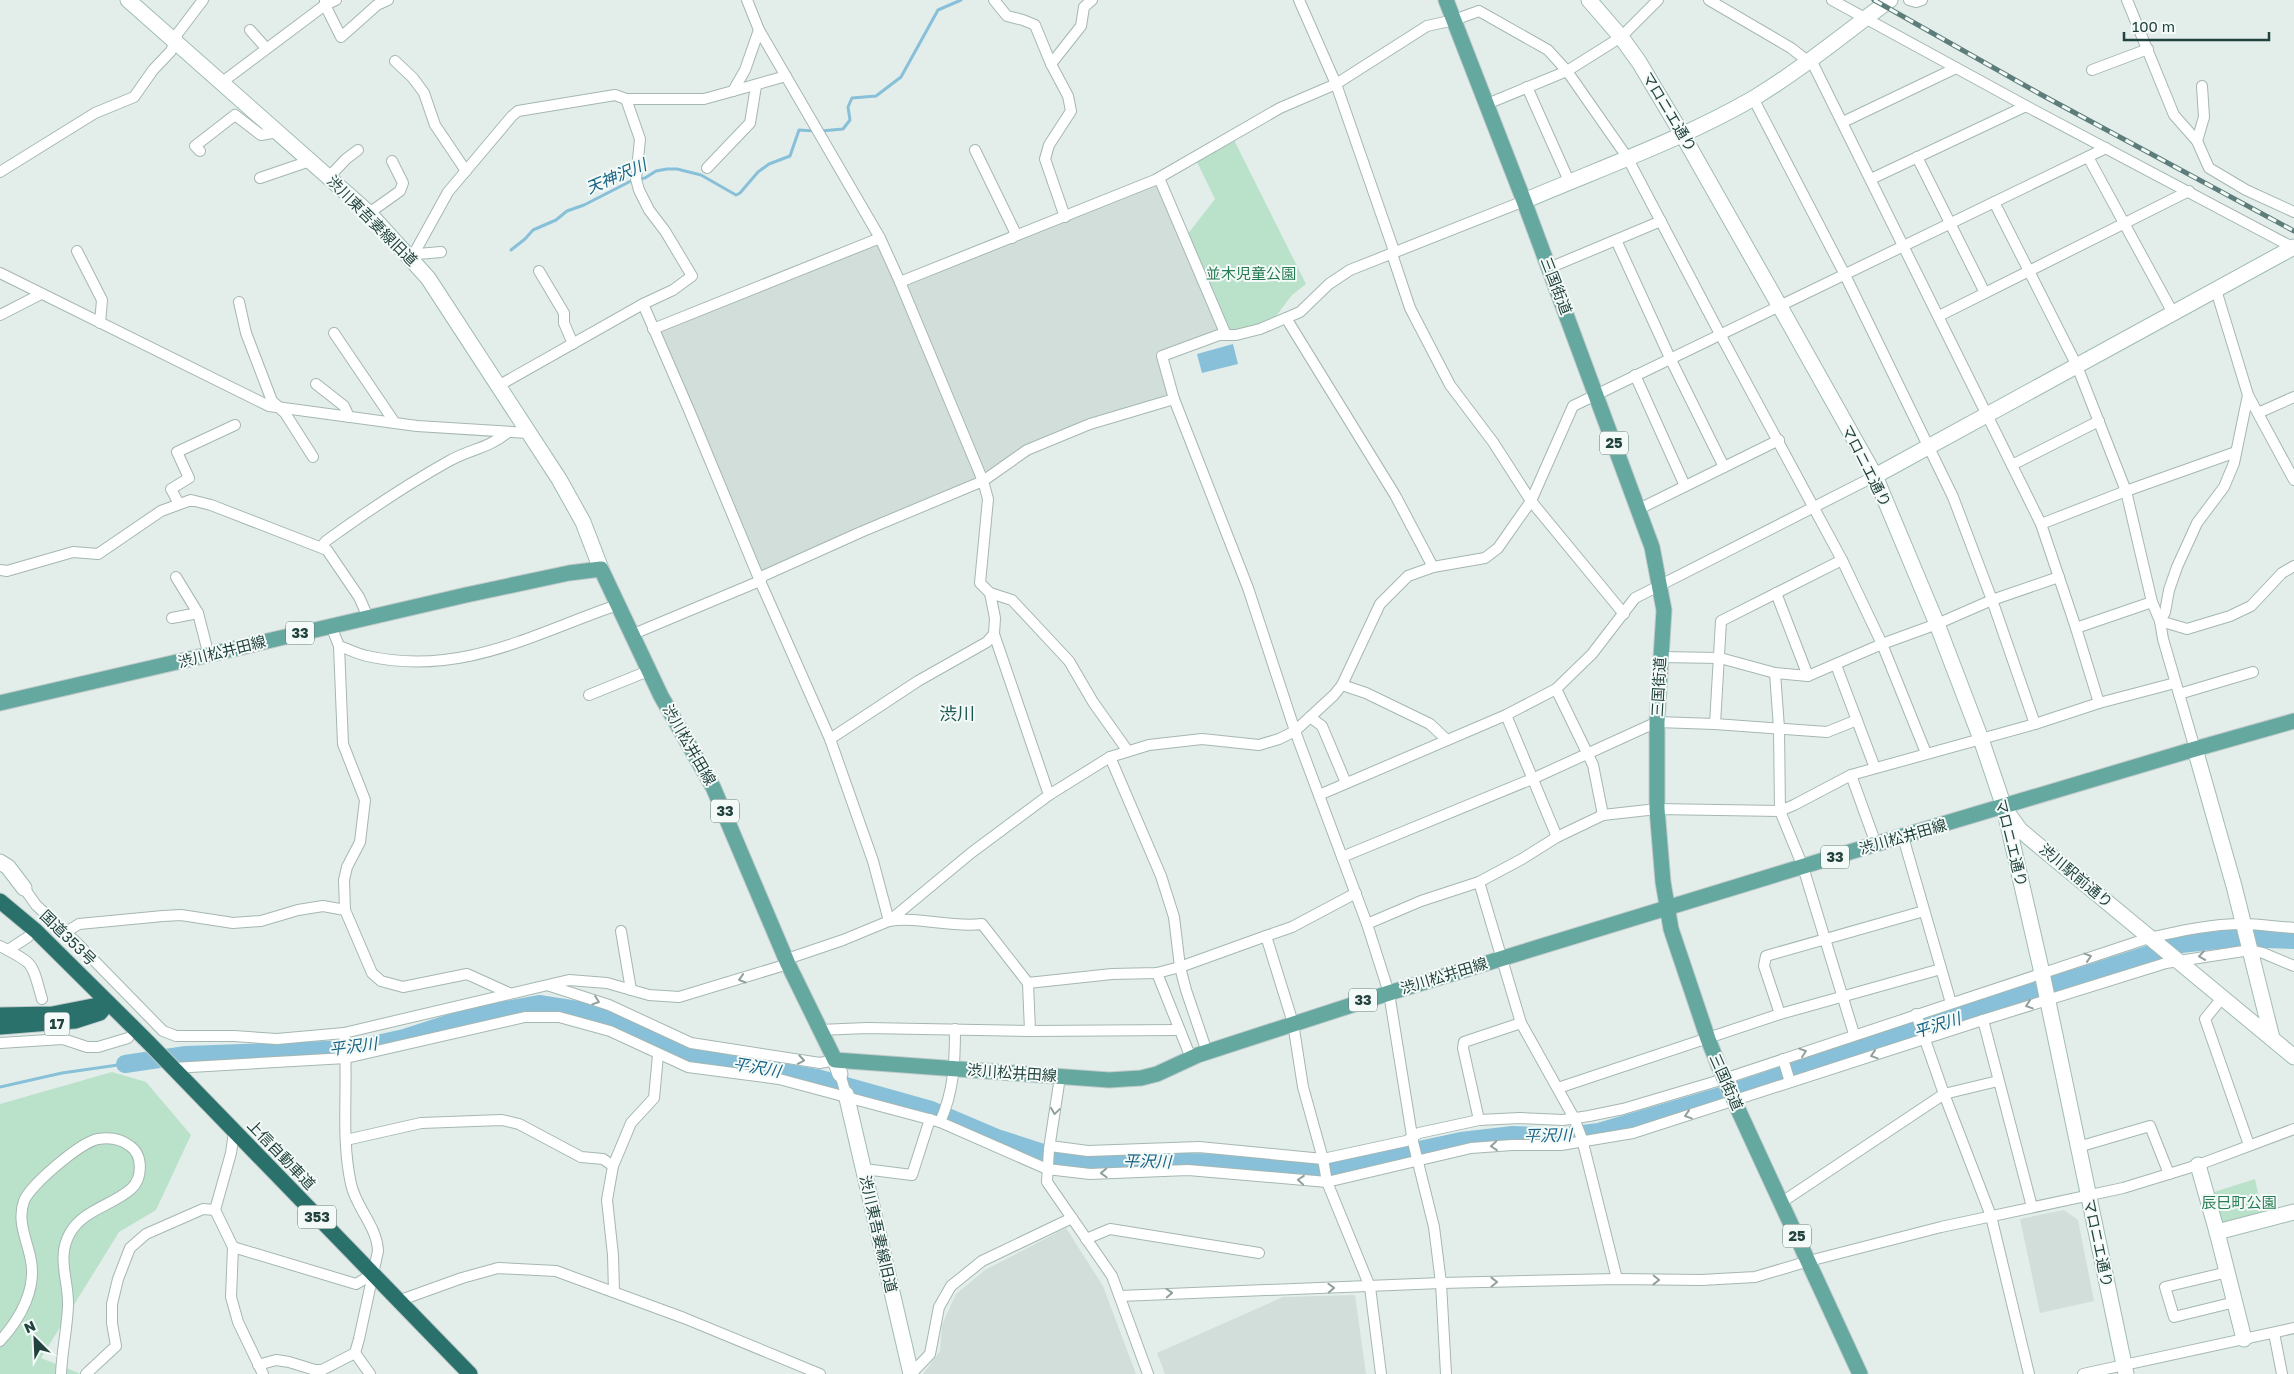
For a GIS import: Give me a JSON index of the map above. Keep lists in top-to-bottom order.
{
  "streets": {
    "highway": [
      "国道353号",
      "17",
      "上信自動車道",
      "353"
    ],
    "main road": [
      "三国街道",
      "25",
      "33",
      "渋川松井田線"
    ],
    "street": ["マロニエ通り", "渋川東吾妻線旧道", "渋川駅前通り"]
  },
  "crossings": [
    ["マロニエ通り", "渋川松井田線"],
    ["マロニエ通り", "渋川駅前通り"],
    ["渋川東吾妻線旧道", "渋川松井田線"],
    ["三国街道", "渋川松井田線"],
    ["渋川松井田線", "渋川駅前通り"],
    ["国道353号", "17"],
    ["国道353号", "上信自動車道"],
    ["17", "上信自動車道"]
  ],
  "districts": ["渋川"],
  "water": ["天神沢川", "平沢川"],
  "parks": ["並木児童公園", "辰巳町公園"],
  "scale_bar": "100 m",
  "north": "top left"
}
